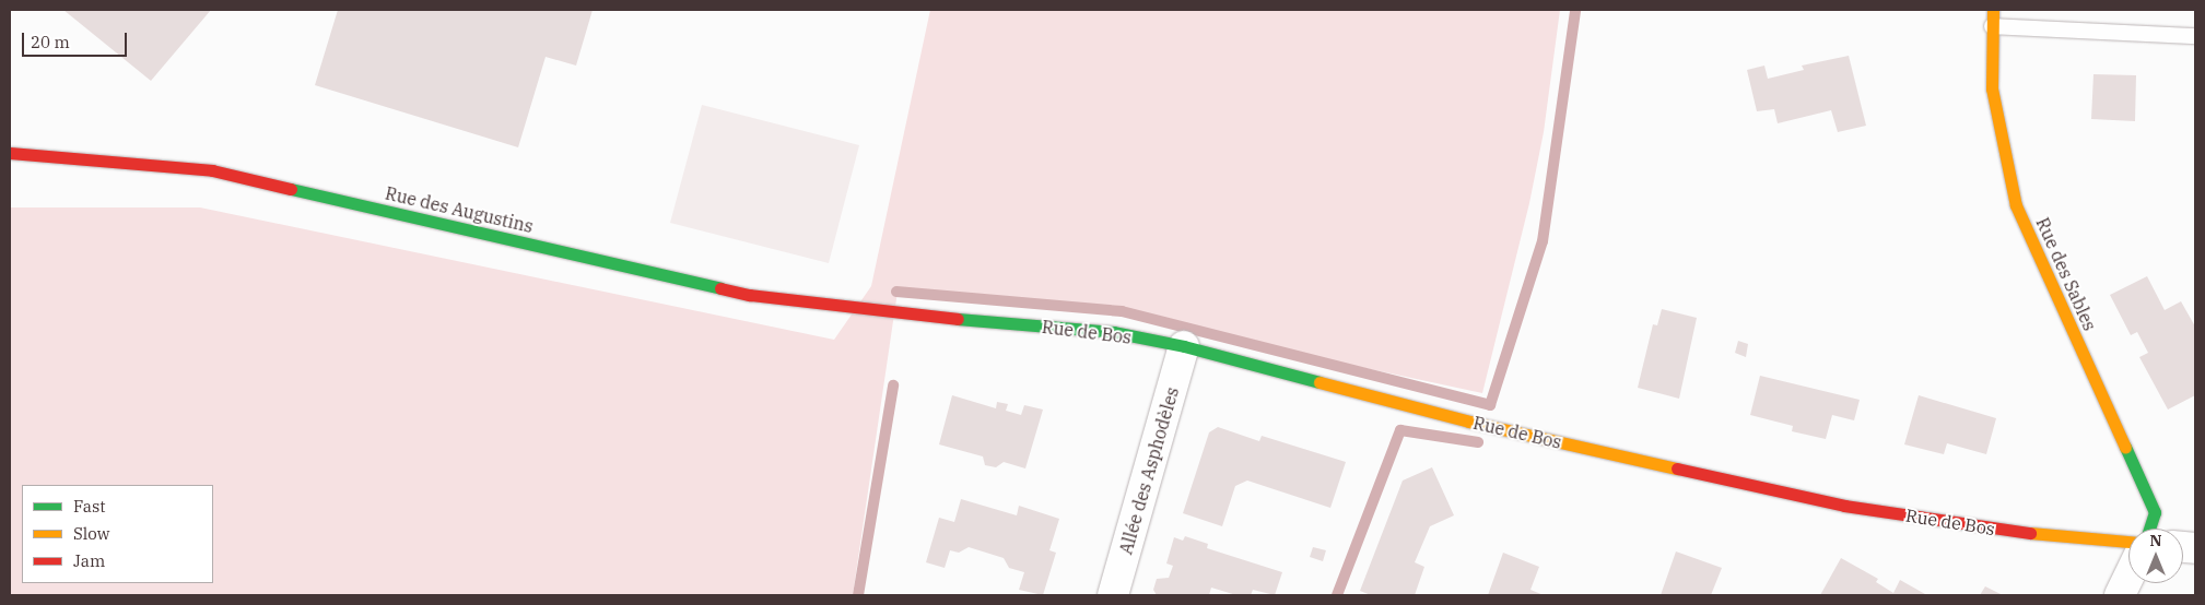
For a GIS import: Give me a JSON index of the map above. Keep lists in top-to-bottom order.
{
  "streets": {
    "street": [
      "Rue des Augustins",
      "Rue des Sables",
      "Rue de Bos",
      "Allée des Asphodèles"
    ]
  },
  "crossings": [
    ["Rue des Augustins", "Rue de Bos"],
    ["Rue de Bos", "Allée des Asphodèles"]
  ],
  "legend": ["Fast", "Slow", "Jam"],
  "scale_bar": "20 m",
  "north": "top"
}
